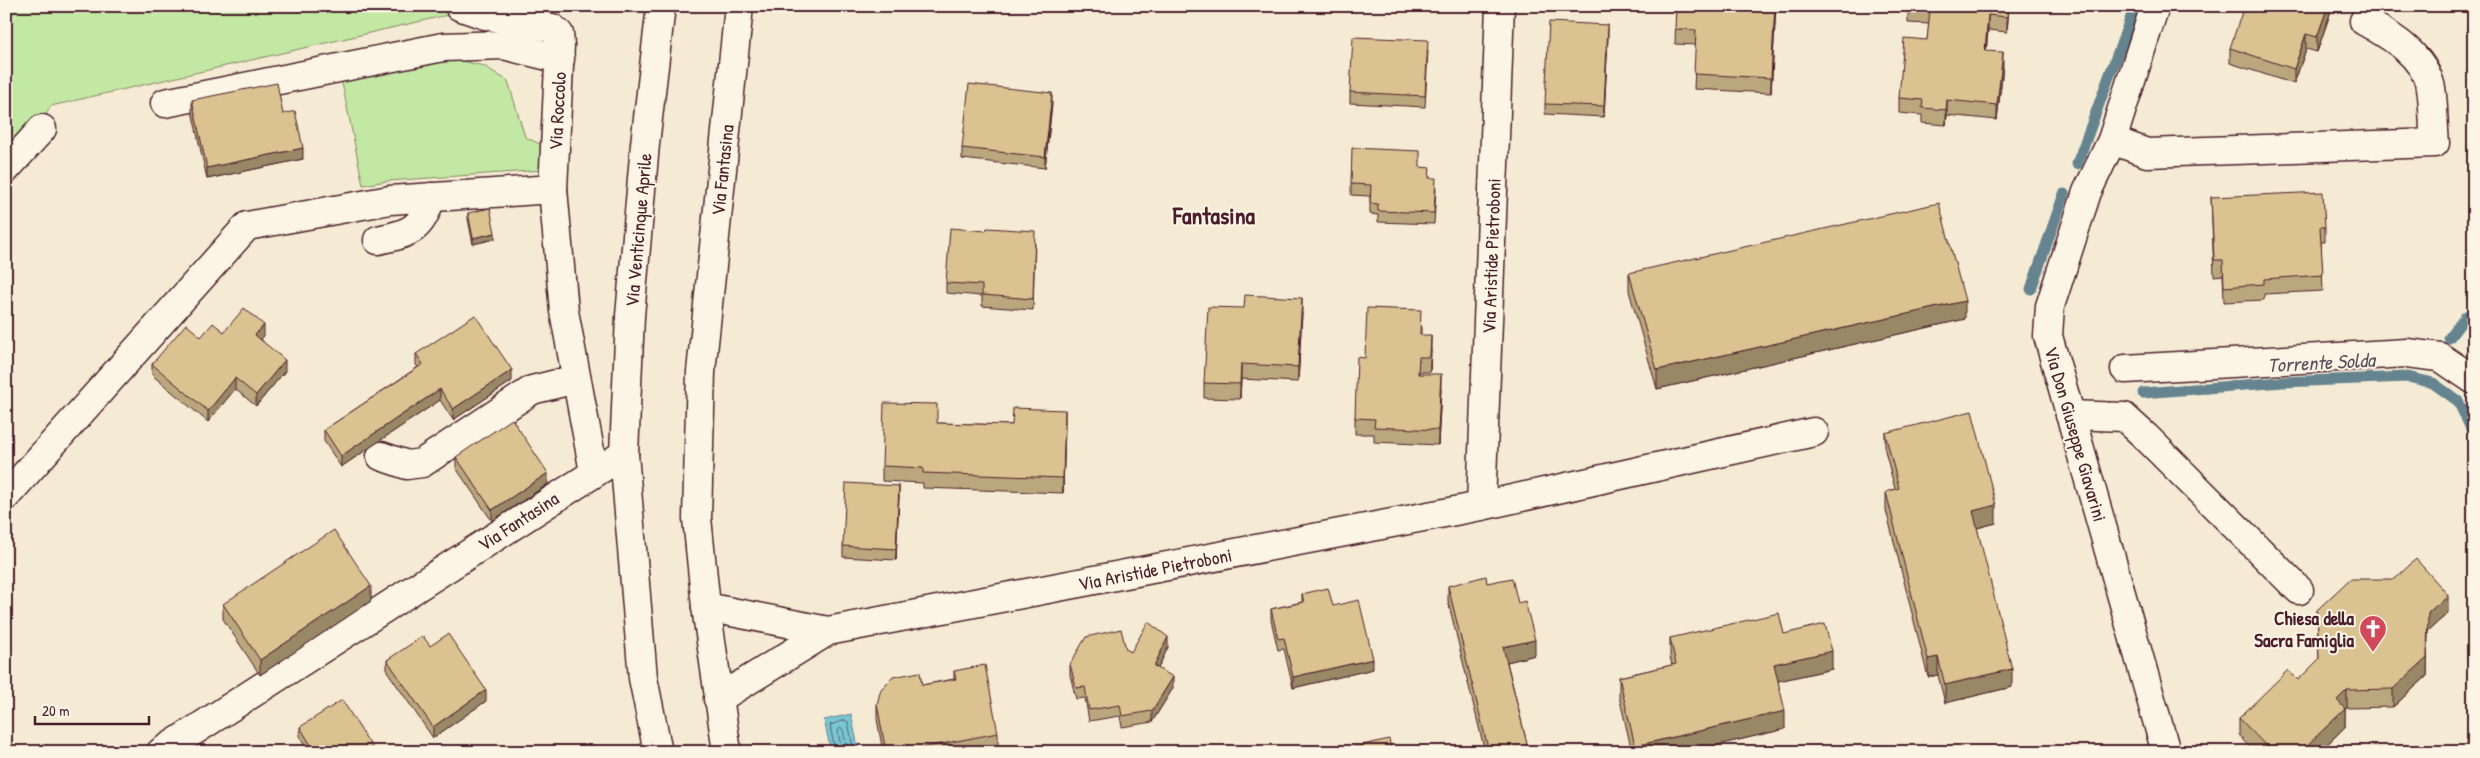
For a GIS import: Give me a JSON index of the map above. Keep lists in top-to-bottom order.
{
  "streets": {
    "street": [
      "Via Roccolo",
      "Via Fantasina",
      "Via Venticinque Aprile",
      "Via Aristide Pietroboni",
      "Via Don Giuseppe Giavarini"
    ]
  },
  "crossings": [
    ["Via Roccolo", "Via Fantasina"],
    ["Via Fantasina", "Via Venticinque Aprile"],
    ["Via Fantasina", "Via Aristide Pietroboni"]
  ],
  "districts": ["Fantasina"],
  "water": ["Torrente Solda"],
  "places": {
    "church": ["Chiesa della Sacra Famiglia"]
  },
  "scale_bar": "20 m"
}
